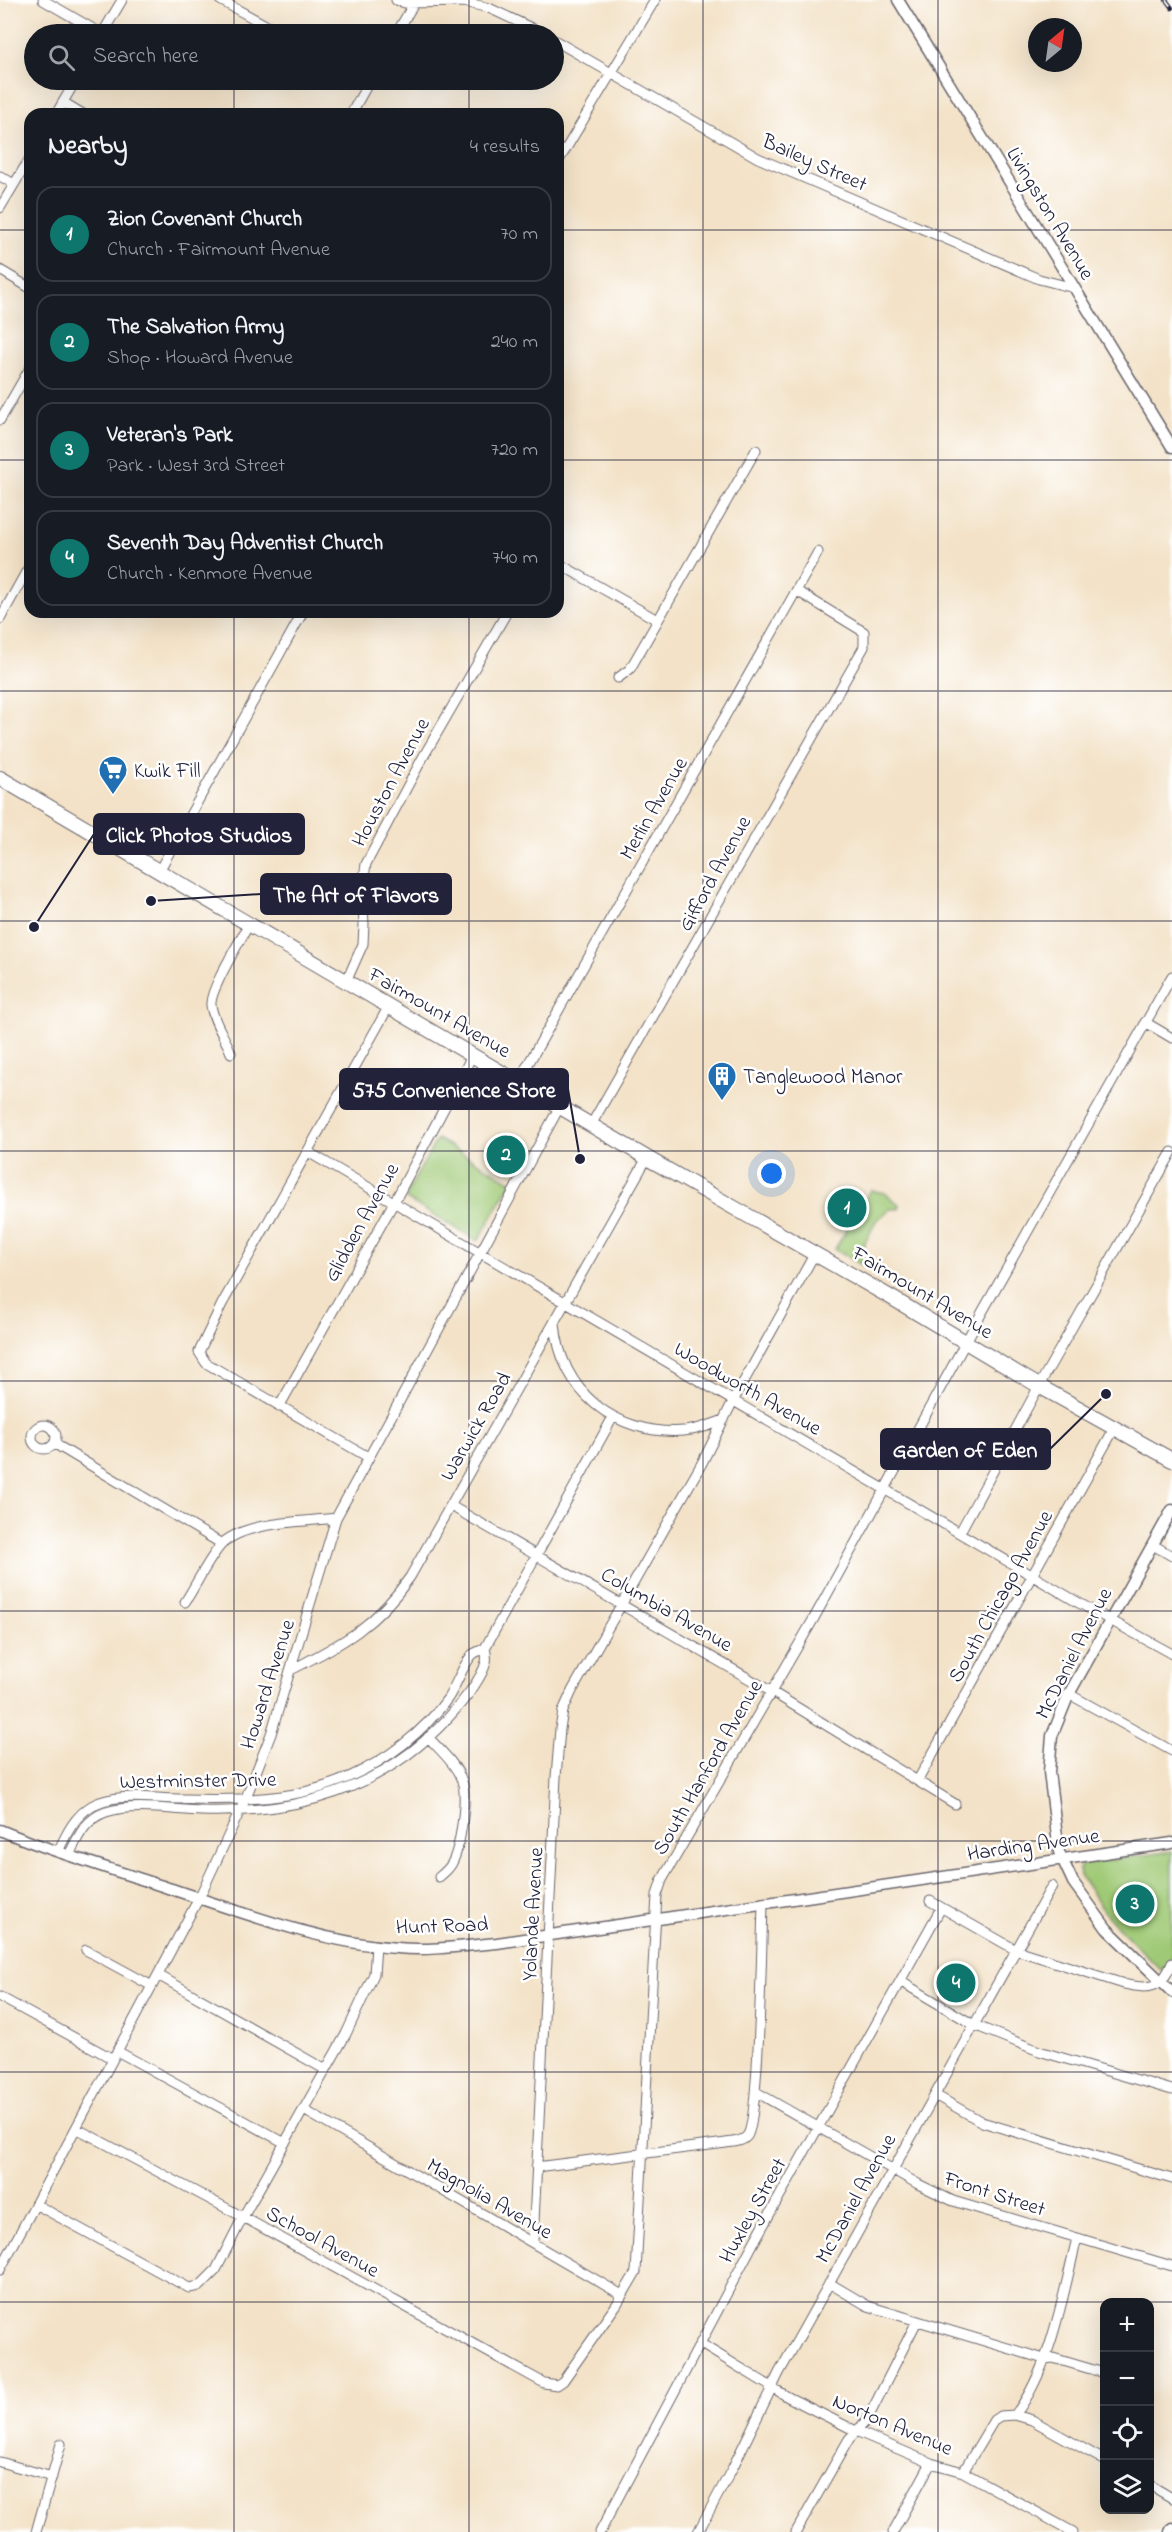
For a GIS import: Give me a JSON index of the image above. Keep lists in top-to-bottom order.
{
  "streets": {
    "main road": ["Fairmount Avenue"],
    "street": [
      "Bailey Street",
      "Livingston Avenue",
      "Houston Avenue",
      "Merlin Avenue",
      "Gifford Avenue",
      "Glidden Avenue",
      "Woodworth Avenue",
      "Warwick Road",
      "South Chicago Avenue",
      "Columbia Avenue",
      "McDaniel Avenue",
      "Howard Avenue",
      "South Hanford Avenue",
      "Westminster Drive",
      "Harding Avenue",
      "Yolande Avenue",
      "Hunt Road",
      "Front Street",
      "Magnolia Avenue",
      "Huxley Street",
      "School Avenue",
      "Norton Avenue"
    ]
  },
  "crossings": [
    ["Bailey Street", "Livingston Avenue"],
    ["Houston Avenue", "Fairmount Avenue"],
    ["Merlin Avenue", "Gifford Avenue"],
    ["Merlin Avenue", "Fairmount Avenue"],
    ["Gifford Avenue", "Fairmount Avenue"],
    ["Fairmount Avenue", "Glidden Avenue"],
    ["Fairmount Avenue", "Warwick Road"],
    ["Fairmount Avenue", "South Chicago Avenue"],
    ["Fairmount Avenue", "Howard Avenue"],
    ["Fairmount Avenue", "South Hanford Avenue"],
    ["Fairmount Avenue", "Yolande Avenue"],
    ["Glidden Avenue", "Woodworth Avenue"],
    ["Woodworth Avenue", "Warwick Road"],
    ["Woodworth Avenue", "South Chicago Avenue"],
    ["Woodworth Avenue", "McDaniel Avenue"],
    ["Woodworth Avenue", "Howard Avenue"],
    ["Woodworth Avenue", "South Hanford Avenue"],
    ["Woodworth Avenue", "Yolande Avenue"],
    ["Warwick Road", "Columbia Avenue"],
    ["Warwick Road", "Howard Avenue"],
    ["South Chicago Avenue", "Columbia Avenue"],
    ["Columbia Avenue", "South Hanford Avenue"],
    ["Columbia Avenue", "Westminster Drive"],
    ["Columbia Avenue", "Yolande Avenue"],
    ["McDaniel Avenue", "Harding Avenue"],
    ["McDaniel Avenue", "Front Street"],
    ["McDaniel Avenue", "Norton Avenue"],
    ["Howard Avenue", "Westminster Drive"],
    ["Howard Avenue", "Hunt Road"],
    ["Howard Avenue", "School Avenue"],
    ["South Hanford Avenue", "Hunt Road"],
    ["South Hanford Avenue", "Magnolia Avenue"],
    ["South Hanford Avenue", "School Avenue"],
    ["Westminster Drive", "Hunt Road"],
    ["Harding Avenue", "Hunt Road"],
    ["Yolande Avenue", "Hunt Road"],
    ["Yolande Avenue", "Magnolia Avenue"],
    ["Front Street", "Huxley Street"],
    ["Magnolia Avenue", "School Avenue"],
    ["Huxley Street", "Norton Avenue"]
  ],
  "places": {
    "supermarket": ["Kwik Fill"],
    "other": [
      "The Art of Flavors",
      "Click Photos Studios",
      "575 Convenience Store",
      "Garden of Eden"
    ],
    "building": ["Tanglewood Manor"]
  },
  "north": "top right",
  "page": {
    "search": "Search here",
    "heading": ["Nearby", "4 results"],
    "list": [
      {
        "mark": "1",
        "name": "Zion Covenant Church",
        "note": "Church · Fairmount Avenue",
        "value": "70 m"
      },
      {
        "mark": "2",
        "name": "The Salvation Army",
        "note": "Shop · Howard Avenue",
        "value": "240 m"
      },
      {
        "mark": "3",
        "name": "Veteran's Park",
        "note": "Park · West 3rd Street",
        "value": "720 m"
      },
      {
        "mark": "4",
        "name": "Seventh Day Adventist Church",
        "note": "Church · Kenmore Avenue",
        "value": "740 m"
      }
    ],
    "pins": [
      "2",
      "1",
      "3",
      "4"
    ],
    "map_buttons": ["+", "−"]
  }
}
